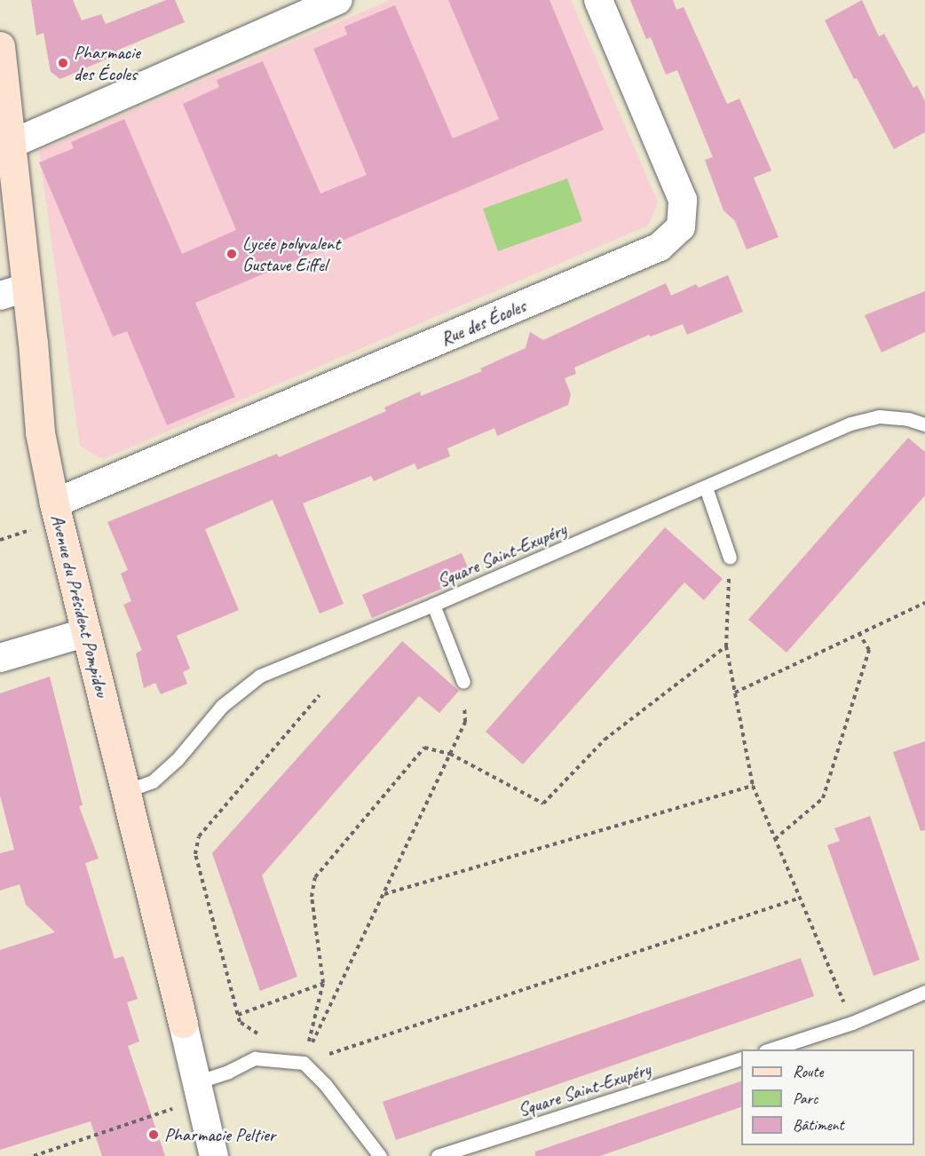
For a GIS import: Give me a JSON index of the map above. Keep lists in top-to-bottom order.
{
  "streets": {
    "street": ["Rue des Écoles", "Avenue du Président Pompidou"],
    "lane": ["Square Saint-Exupéry"]
  },
  "crossings": [
    ["Rue des Écoles", "Avenue du Président Pompidou"],
    ["Square Saint-Exupéry", "Avenue du Président Pompidou"]
  ],
  "places": ["Pharmacie des Écoles", "Lycée polyvalent Gustave Eiffel", "Pharmacie Peltier"],
  "legend": ["Route", "Parc", "Bâtiment"]
}
